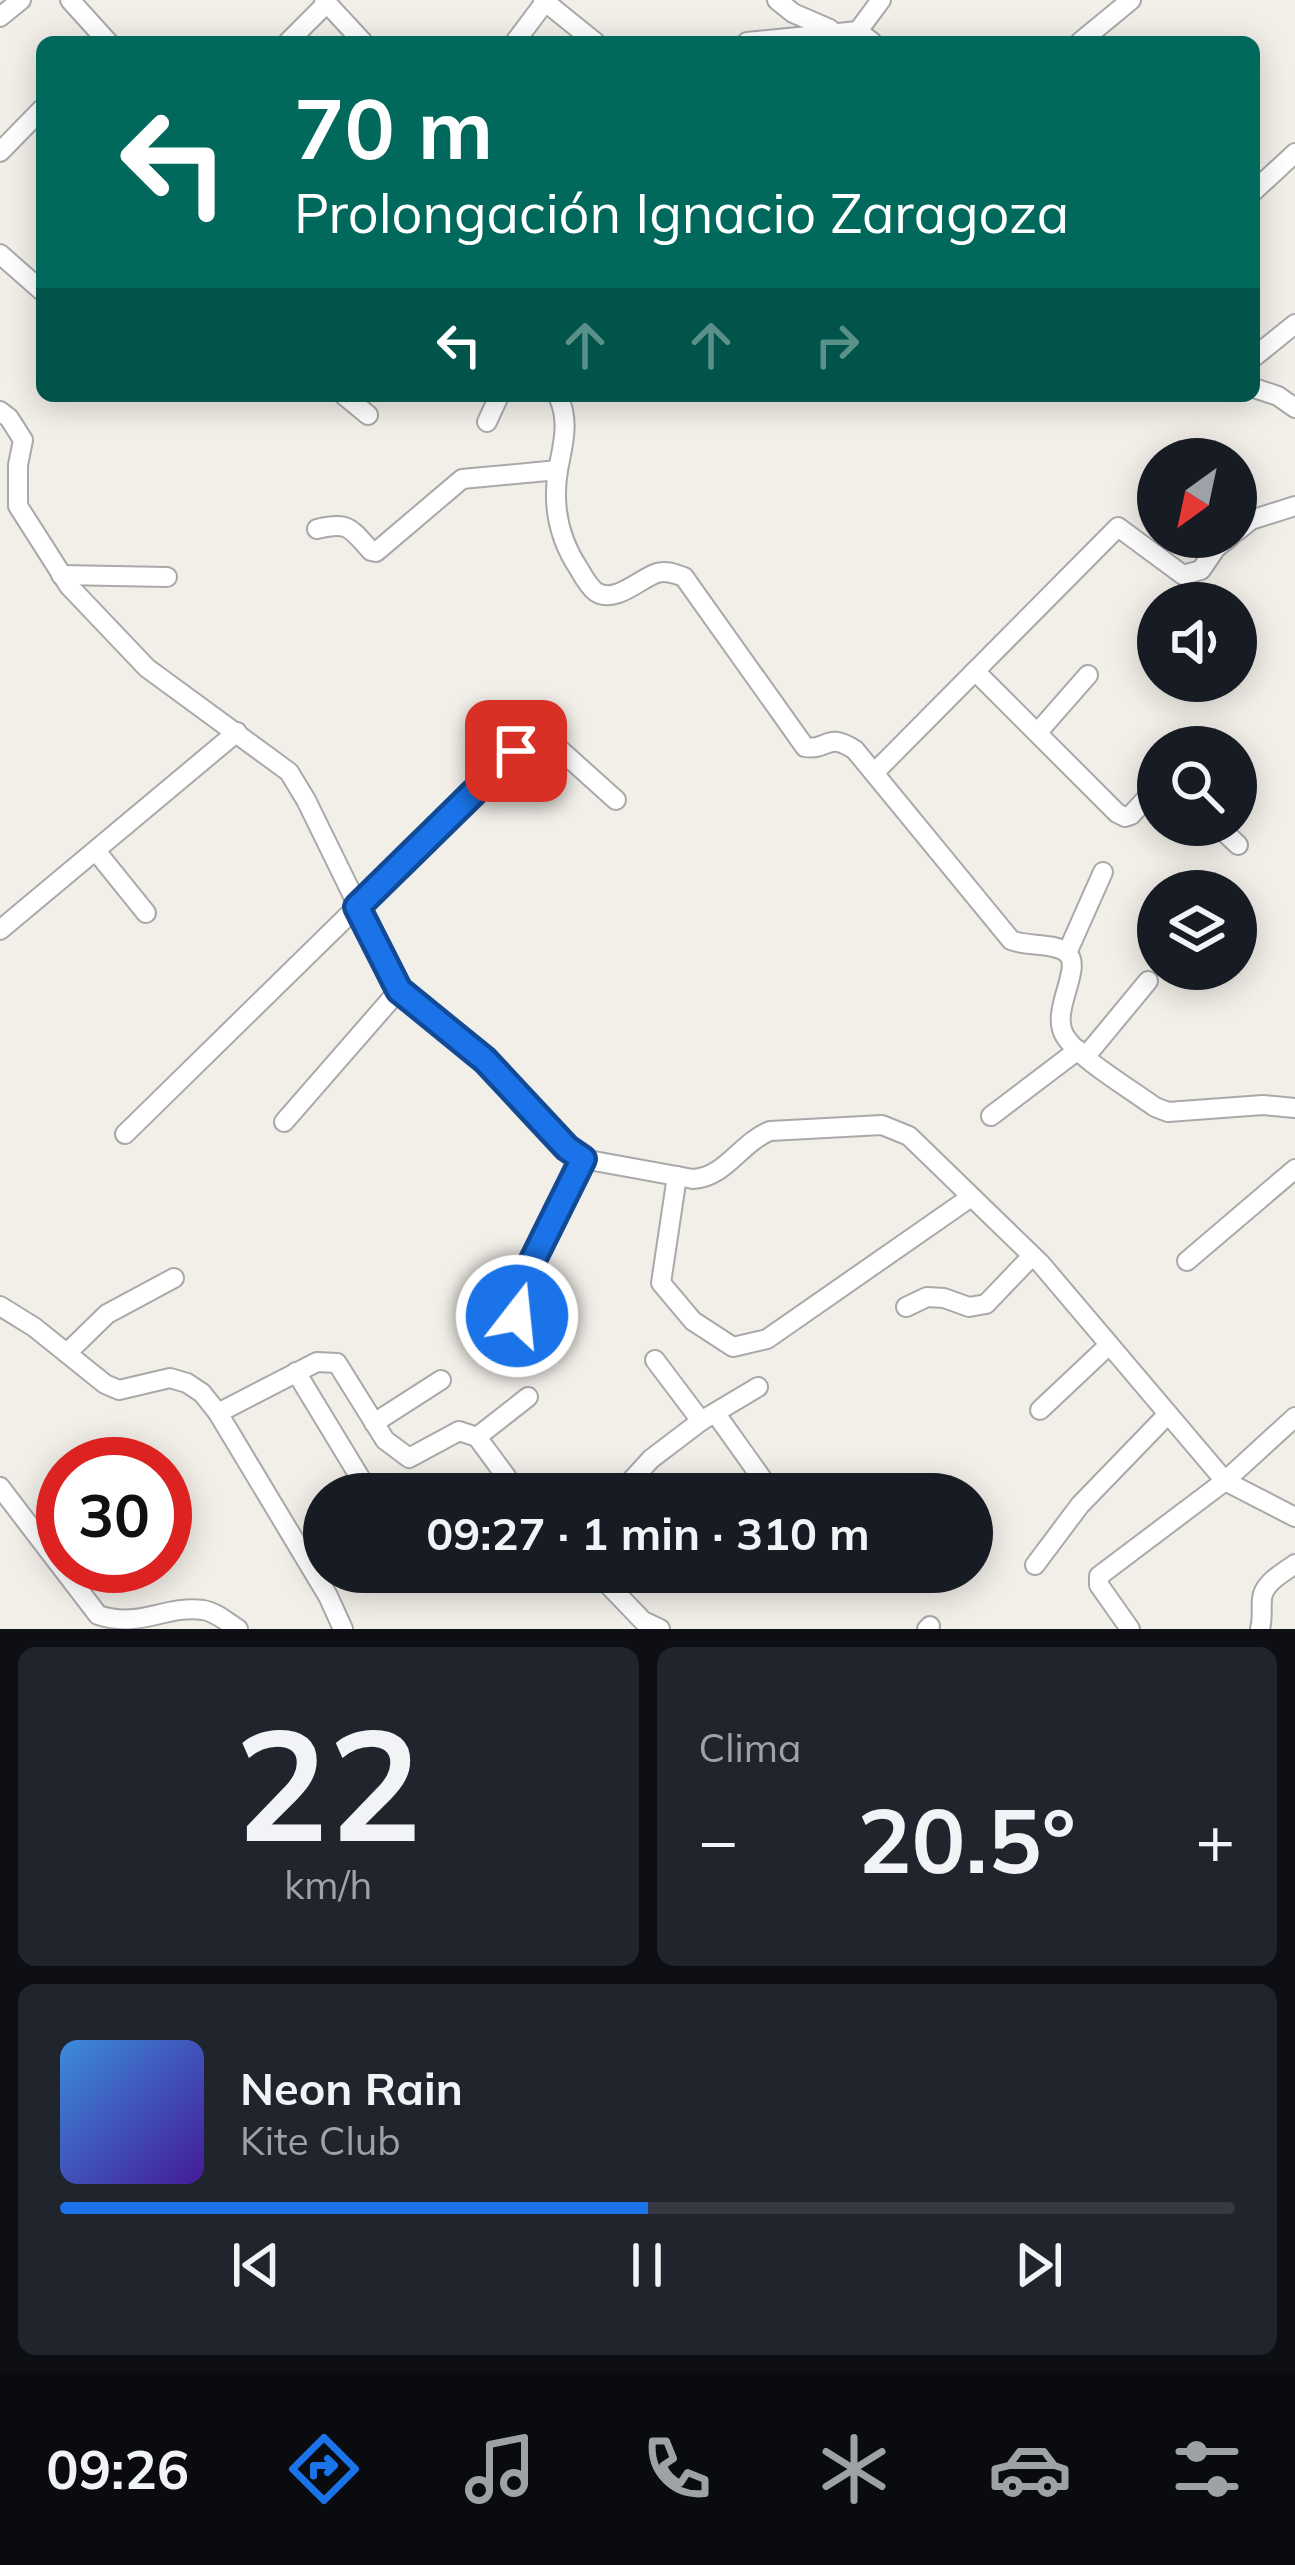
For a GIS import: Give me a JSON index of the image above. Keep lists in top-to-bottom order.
{
  "north": "bottom left",
  "page": {
    "turn": ["70 m", "Prolongación Ignacio Zaragoza"],
    "limit": "30",
    "trip": "09:27 · 1 min · 310 m",
    "tile": [
      ["22", "km/h"],
      "Clima"
    ],
    "heat": ["−", "20.5°", "+"],
    "song": ["Neon Rain", "Kite Club"],
    "tabs": "09:26"
  }
}
